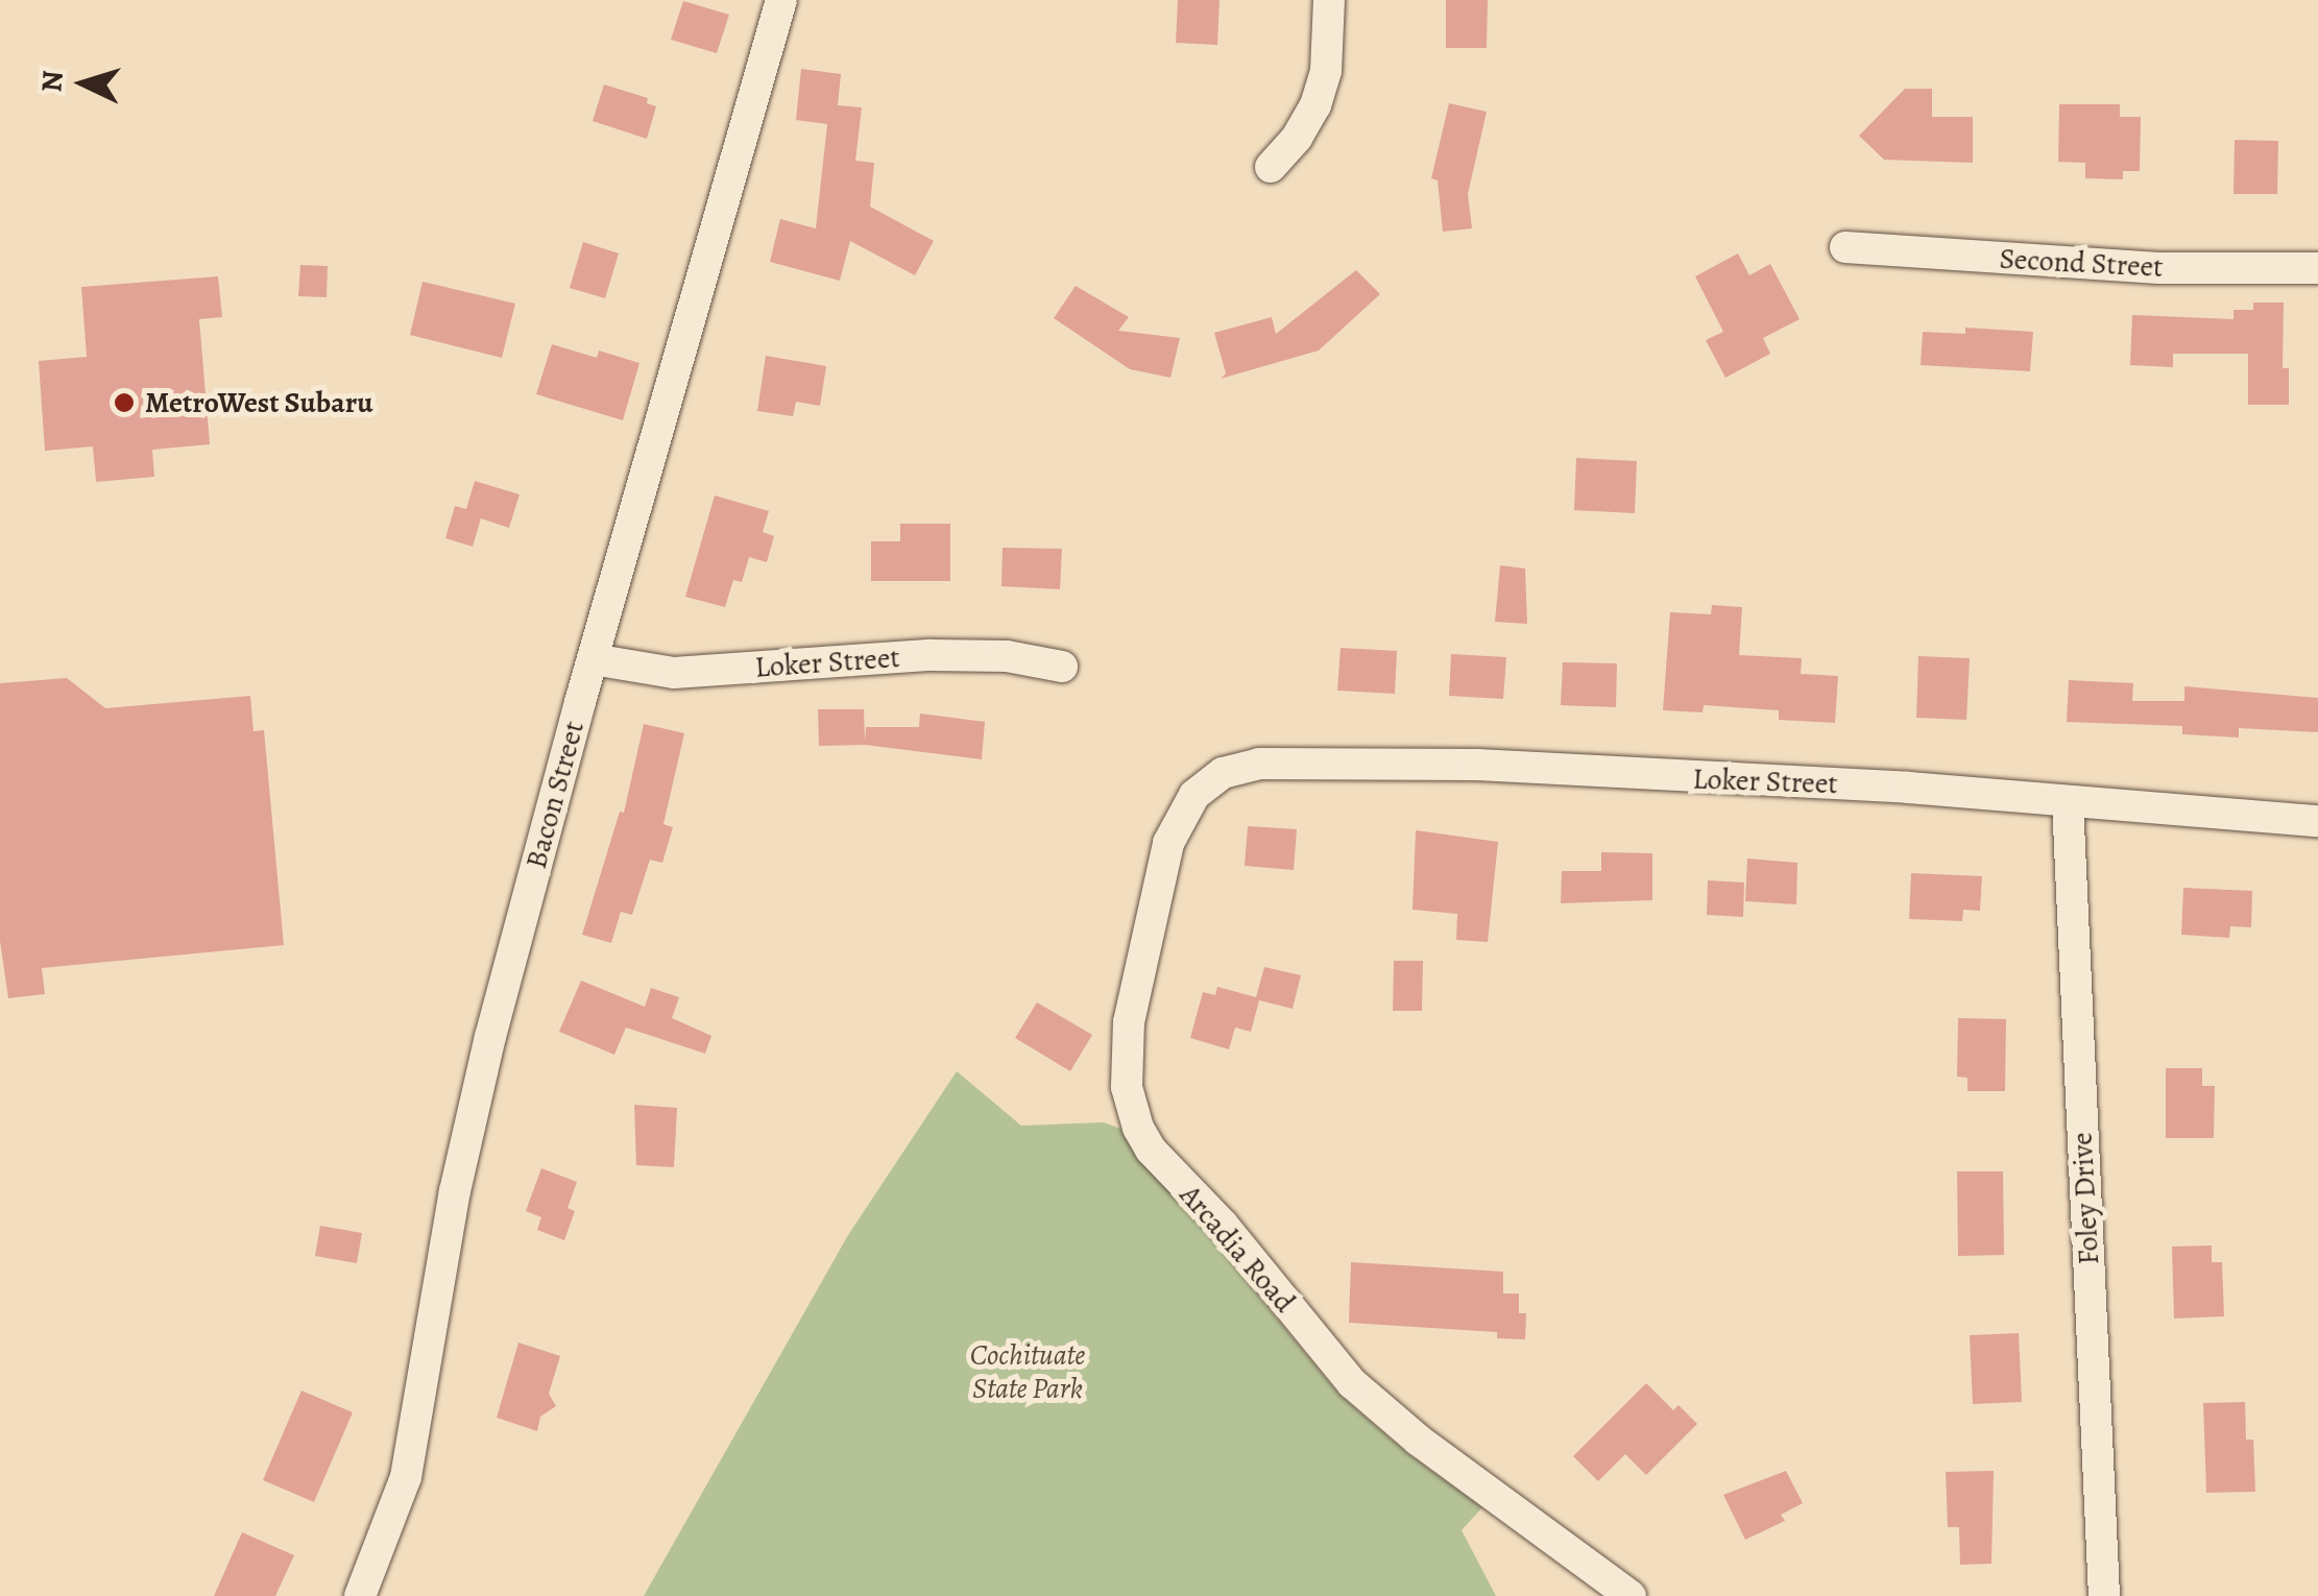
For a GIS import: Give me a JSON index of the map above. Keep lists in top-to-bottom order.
{
  "streets": {
    "street": [
      "Second Street",
      "Loker Street",
      "Bacon Street",
      "Foley Drive",
      "Arcadia Road"
    ]
  },
  "crossings": [
    ["Loker Street", "Bacon Street"],
    ["Loker Street", "Foley Drive"],
    ["Loker Street", "Arcadia Road"]
  ],
  "parks": ["Cochituate State Park"],
  "places": ["MetroWest Subaru"],
  "north": "left"
}
